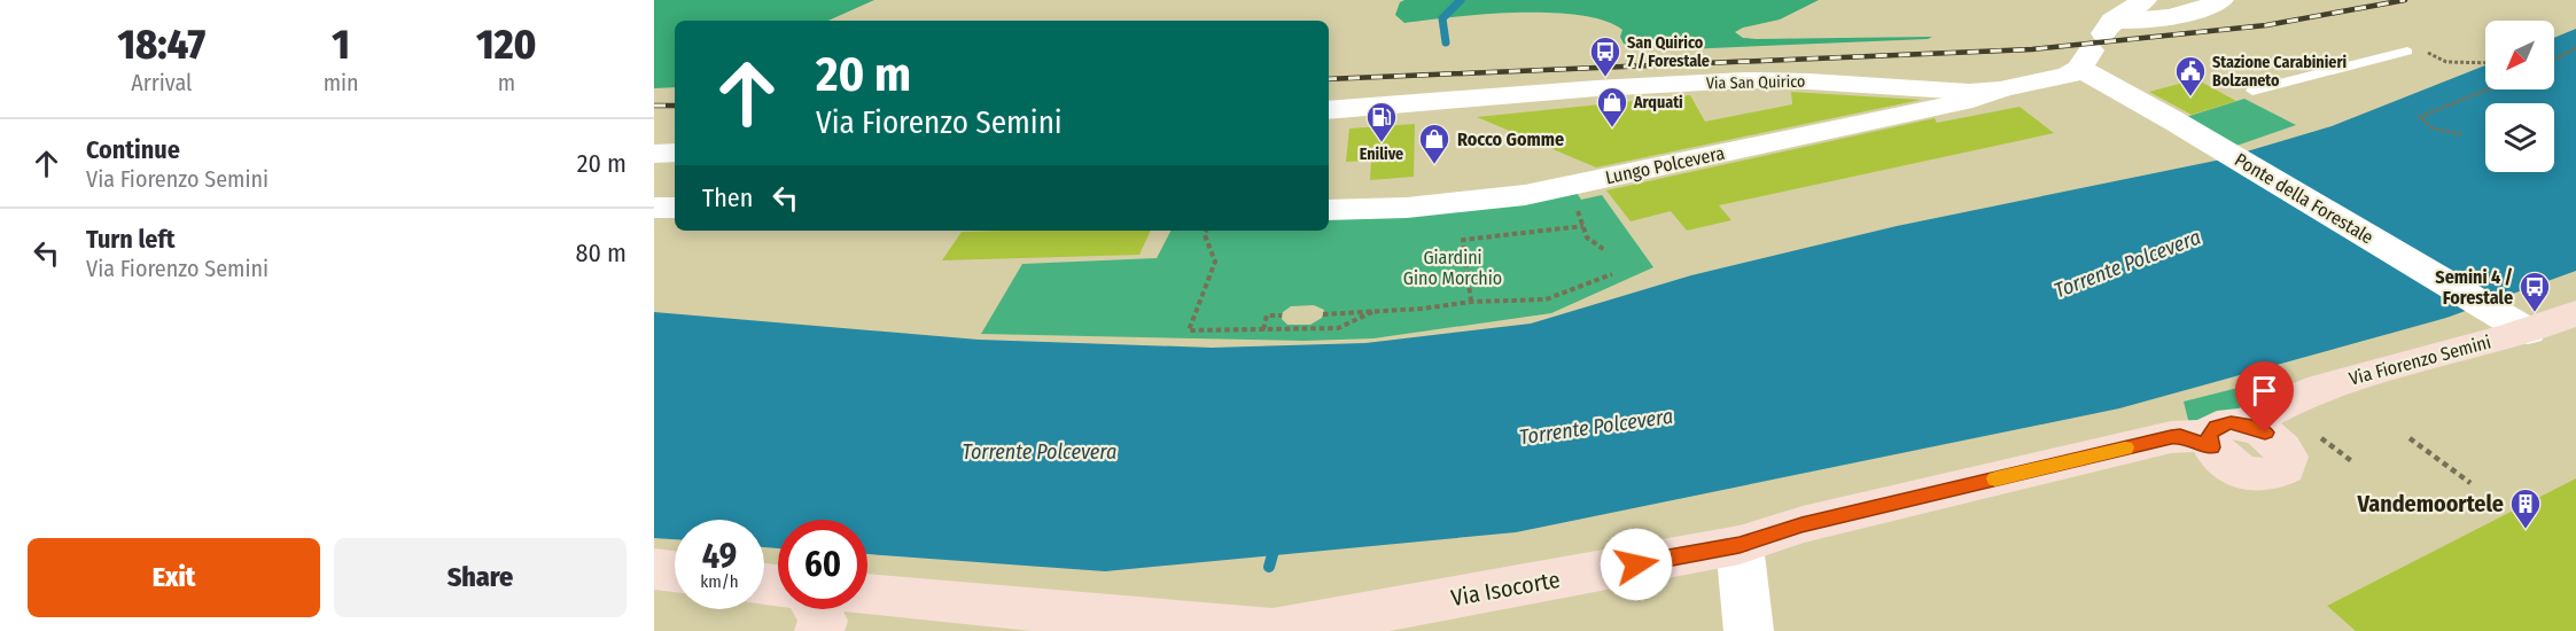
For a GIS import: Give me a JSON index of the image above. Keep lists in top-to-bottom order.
{
  "streets": {
    "main road": [
      "Via San Quirico",
      "Lungo Polcevera",
      "Ponte della Forestale",
      "Via Fiorenzo Semini",
      "Via Isocorte"
    ]
  },
  "crossings": [
    ["Via San Quirico", "Lungo Polcevera"],
    ["Via San Quirico", "Ponte della Forestale"],
    ["Ponte della Forestale", "Via Fiorenzo Semini"],
    ["Via Fiorenzo Semini", "Via Isocorte"]
  ],
  "water": ["Torrente Polcevera"],
  "parks": ["Giardini Gino Morchio"],
  "places": {
    "bus stop": ["San Quirico 7 / Forestale", "Semini 4 / Forestale"],
    "public building": ["Stazione Carabinieri Bolzaneto"],
    "shop": ["Arquati", "Rocco Gomme"],
    "fuel station": ["Enilive"],
    "building": ["Vandemoortele"]
  },
  "north": "bottom left",
  "page": {
    "eta": [
      "18:47",
      "Arrival",
      "1",
      "min",
      "120",
      "m"
    ],
    "turn": ["20 m", "Via Fiorenzo Semini"],
    "list": [
      {
        "name": "Continue",
        "note": "Via Fiorenzo Semini",
        "value": "20 m"
      },
      {
        "name": "Turn left",
        "note": "Via Fiorenzo Semini",
        "value": "80 m"
      }
    ],
    "then": "Then",
    "speed": "49 km/h",
    "limit": "60",
    "buttons": ["Exit", "Share"]
  }
}
